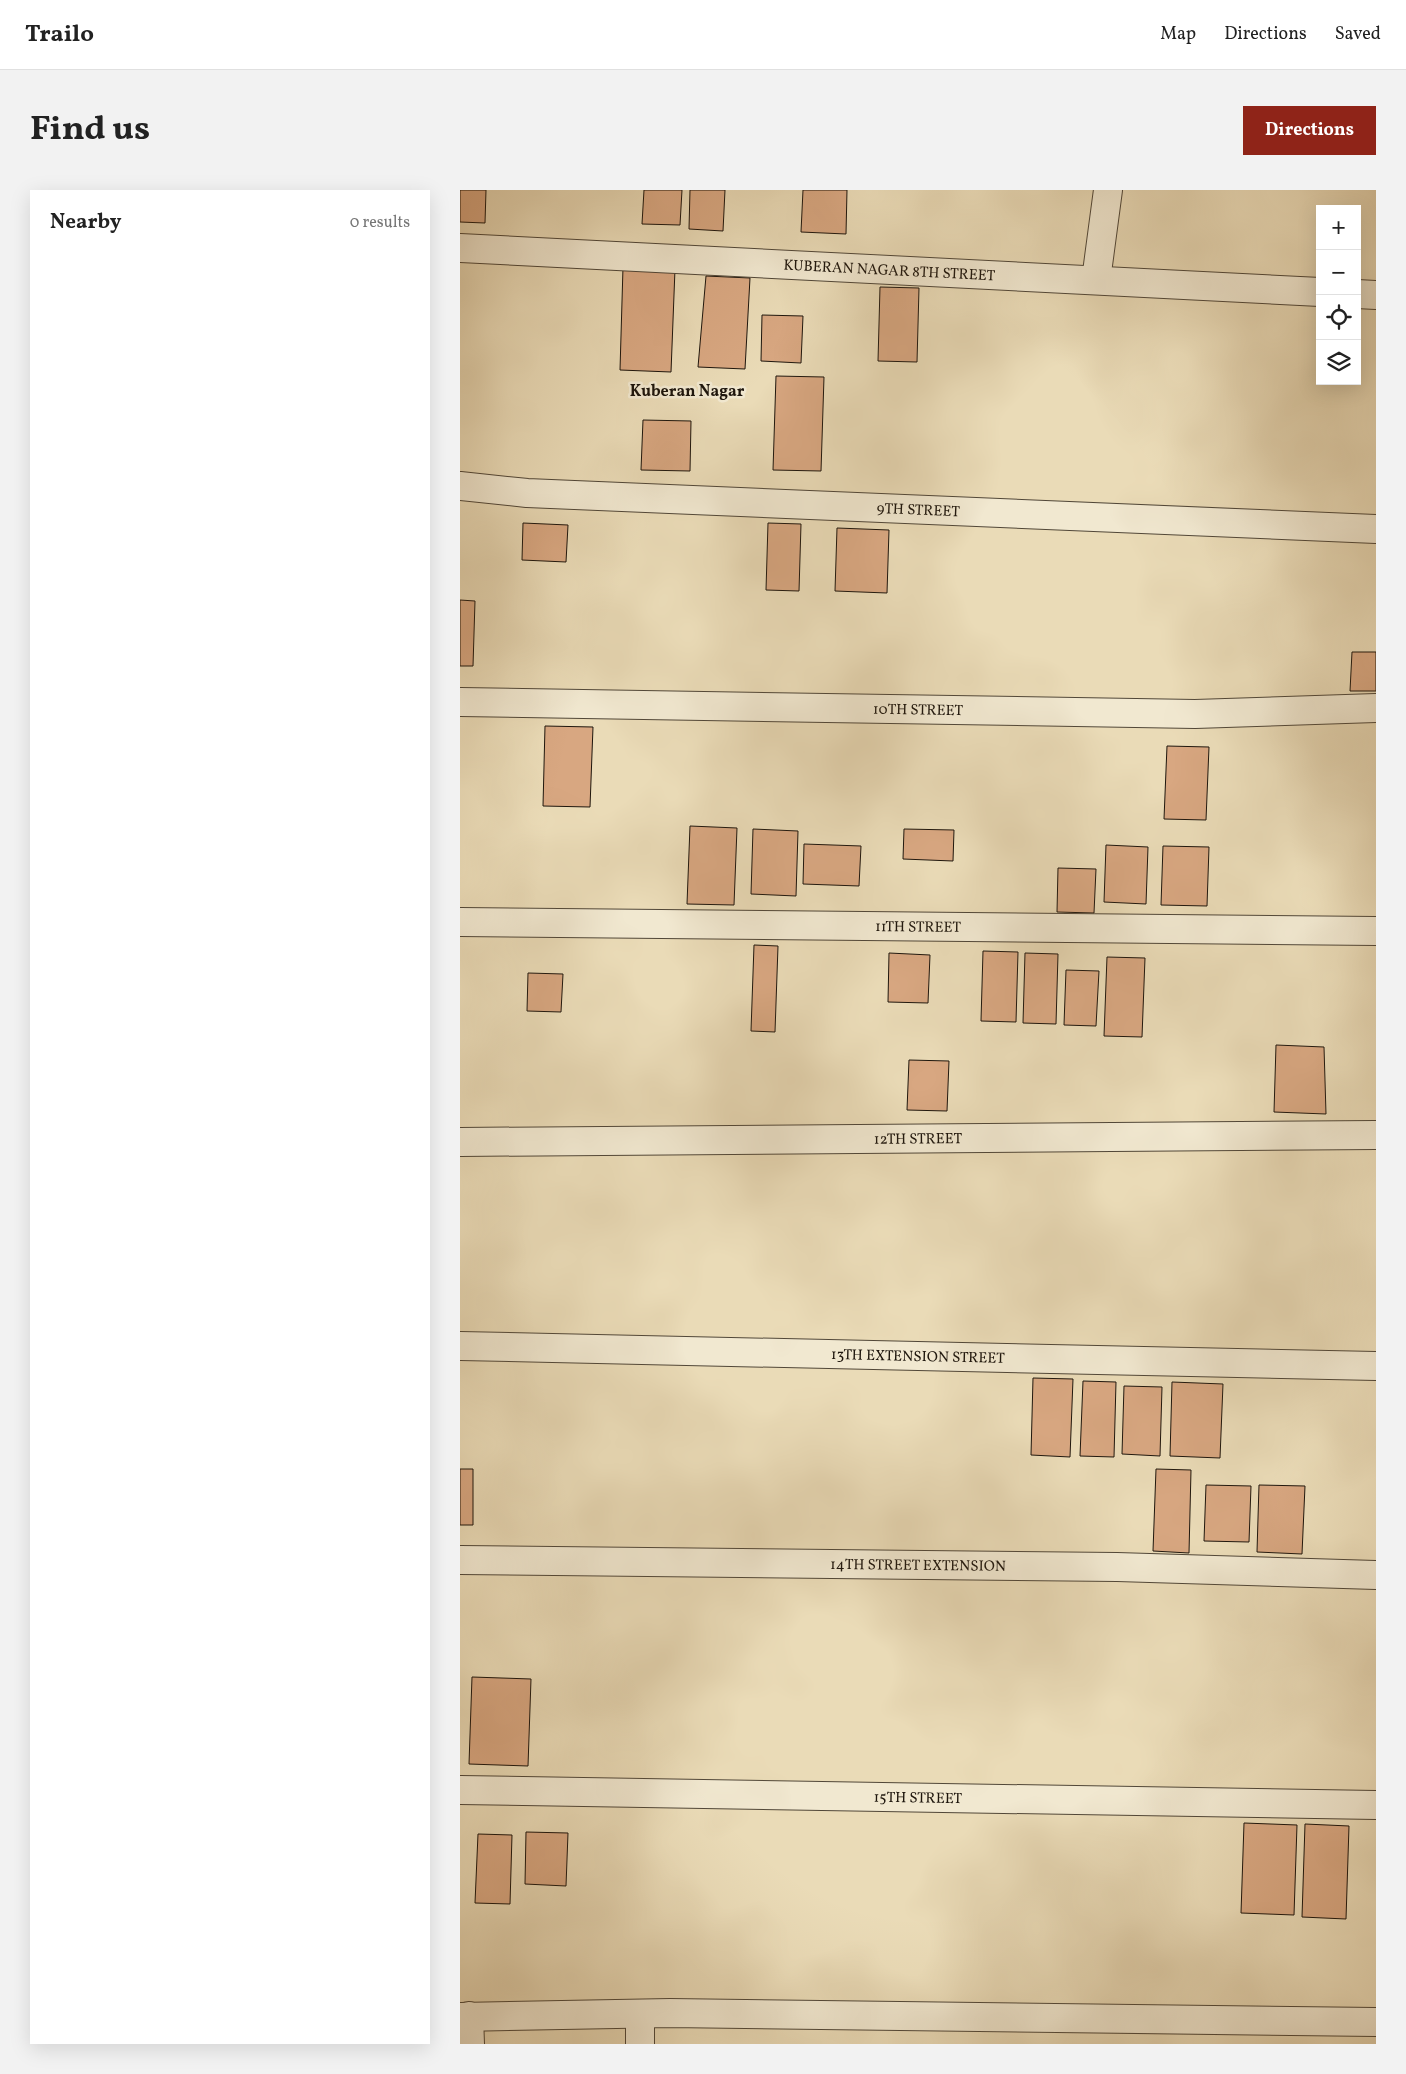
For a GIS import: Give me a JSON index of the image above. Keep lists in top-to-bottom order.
{
  "streets": {
    "street": [
      "KUBERAN NAGAR 8TH STREET",
      "9TH STREET",
      "10TH STREET",
      "11TH STREET",
      "12TH STREET",
      "13TH EXTENSION STREET",
      "14TH STREET EXTENSION",
      "15TH STREET"
    ]
  },
  "districts": ["Kuberan Nagar"],
  "page": {
    "header": "Trailo",
    "nav": ["Map", "Directions", "Saved"],
    "title": "Find us",
    "buttons": "Directions",
    "heading": ["Nearby", "0 results"],
    "map_buttons": ["+", "−"]
  }
}
